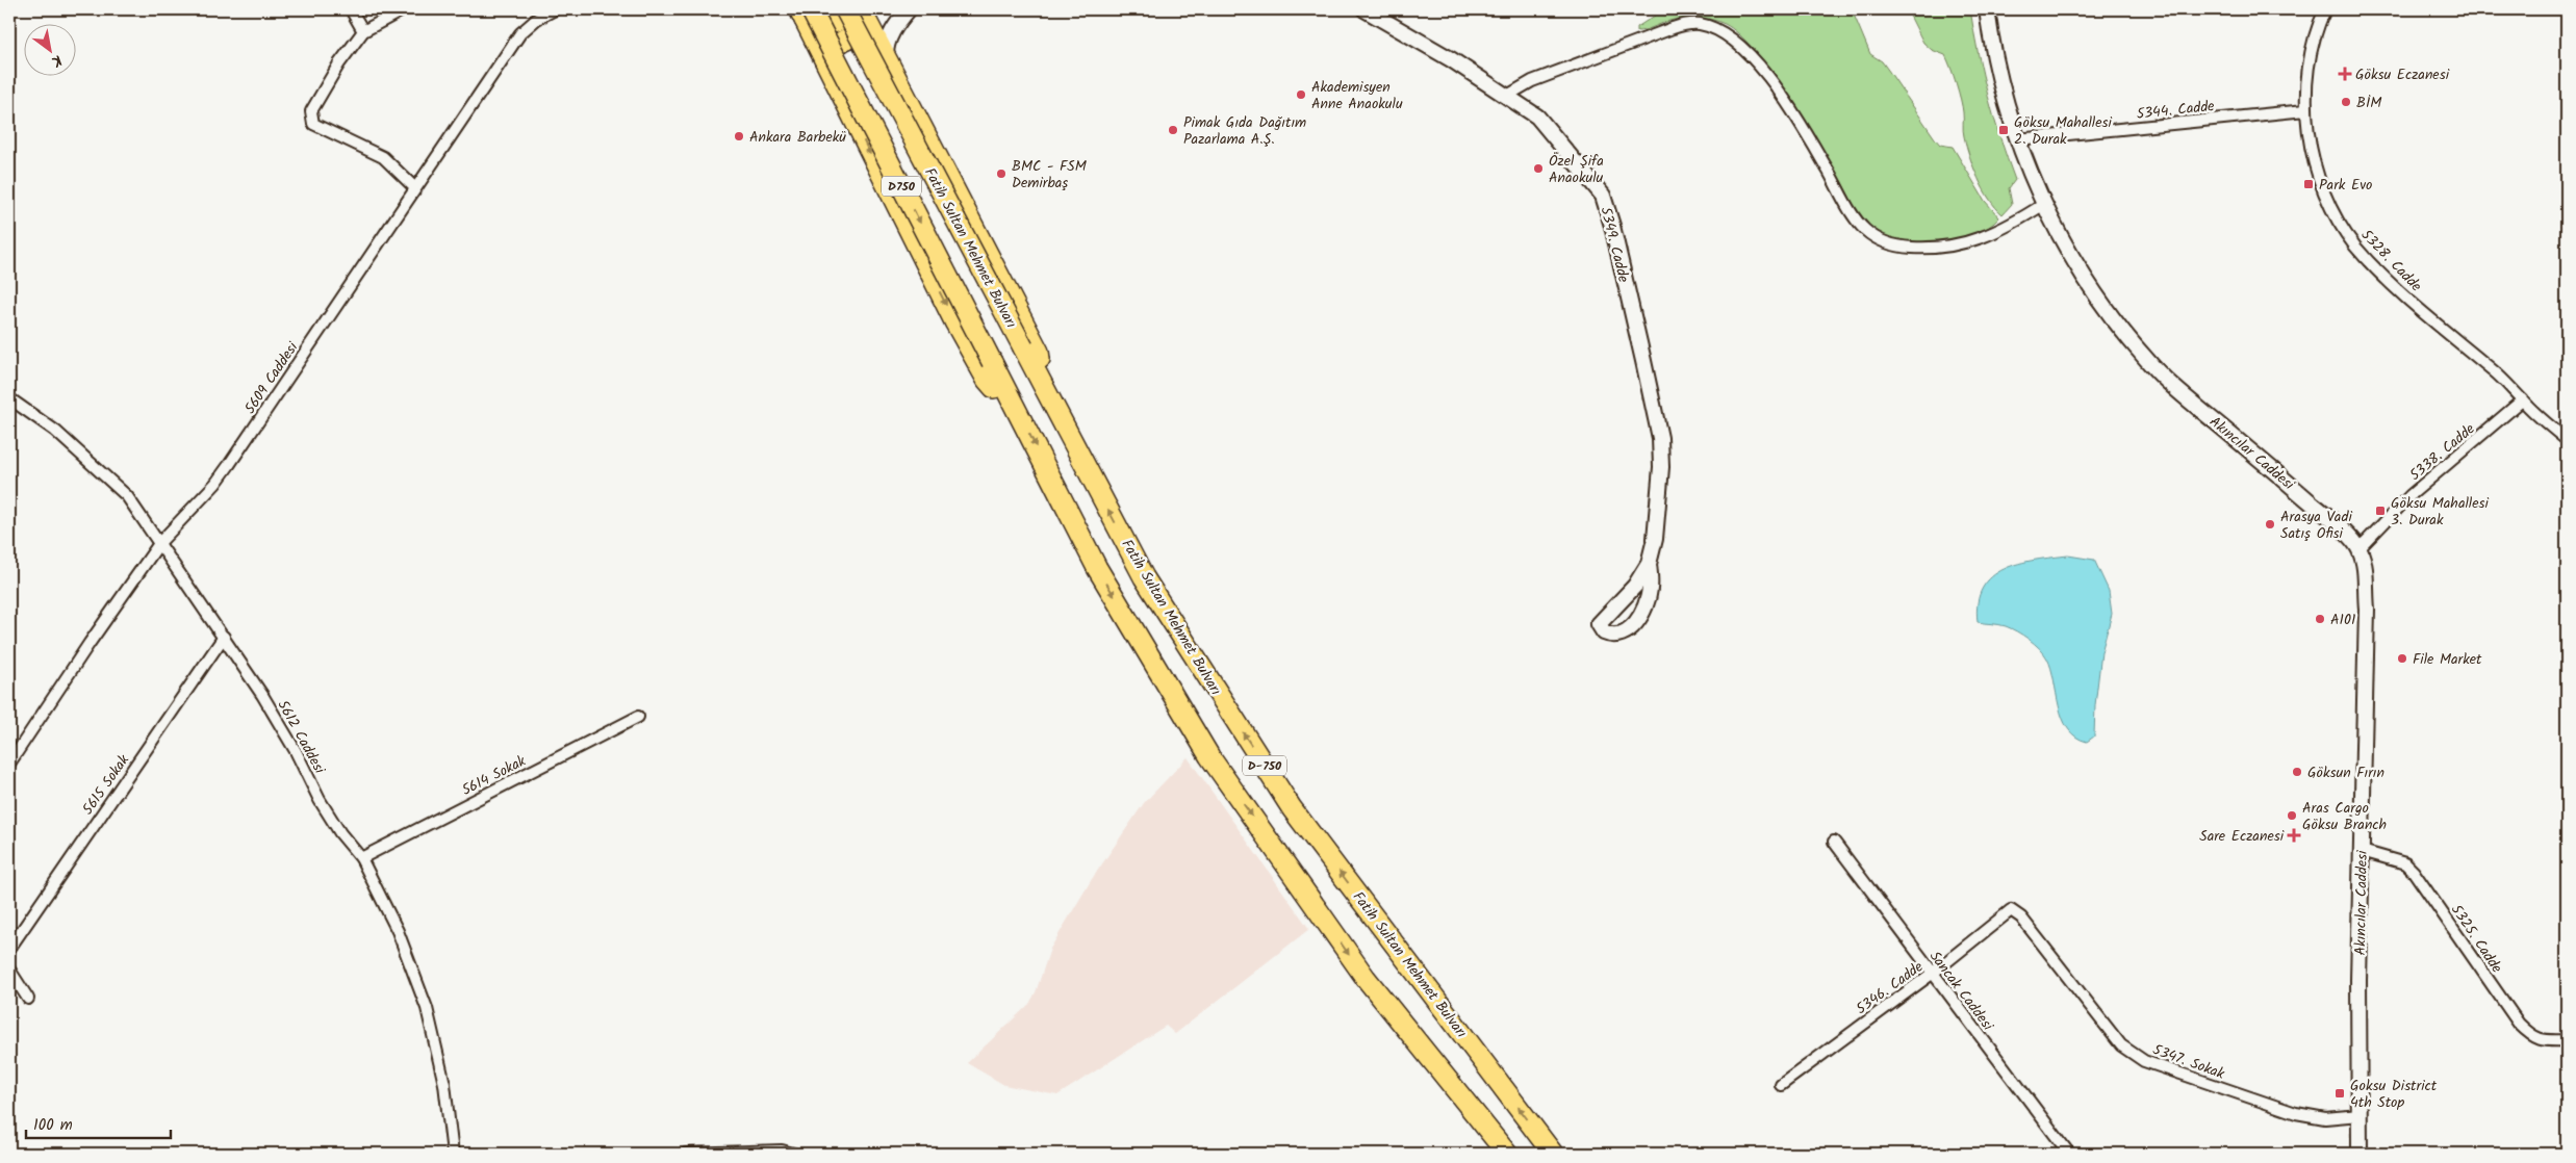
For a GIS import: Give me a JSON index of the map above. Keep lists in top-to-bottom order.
{
  "streets": {
    "highway": ["D750", "Fatih Sultan Mehmet Bulvarı", "D-750"],
    "street": [
      "5344. Cadde",
      "5349. Cadde",
      "5328. Cadde",
      "5609 Caddesi",
      "5338. Cadde",
      "Akıncılar Caddesi",
      "5612 Caddesi",
      "5614 Sokak",
      "5615 Sokak",
      "5325. Cadde",
      "5346. Cadde",
      "Sancak Caddesi",
      "5347. Sokak"
    ]
  },
  "crossings": [
    ["5344. Cadde", "5328. Cadde"],
    ["5344. Cadde", "Akıncılar Caddesi"],
    ["5328. Cadde", "5338. Cadde"],
    ["5609 Caddesi", "5612 Caddesi"],
    ["5338. Cadde", "Akıncılar Caddesi"],
    ["Akıncılar Caddesi", "5325. Cadde"],
    ["Akıncılar Caddesi", "5347. Sokak"],
    ["5612 Caddesi", "5614 Sokak"],
    ["5612 Caddesi", "5615 Sokak"],
    ["5346. Cadde", "Sancak Caddesi"],
    ["5346. Cadde", "5347. Sokak"]
  ],
  "places": {
    "health": ["Göksu Eczanesi", "Sare Eczanesi"],
    "other": [
      "Akademisyen Anne Anaokulu",
      "BİM",
      "Pimak Gıda Dağıtım Pazarlama A.Ş.",
      "Ankara Barbekü",
      "Özel Şifa Anaokulu",
      "BMC - FSM Demirbaş",
      "Arasya Vadi Satış Ofisi",
      "A101",
      "File Market",
      "Göksun Fırın",
      "Aras Cargo Göksu Branch"
    ],
    "transit": [
      "Göksu Mahallesi 2. Durak",
      "Park Evo",
      "Göksu Mahallesi 3. Durak",
      "Goksu District 4th Stop"
    ]
  },
  "scale_bar": "100 m",
  "north": "bottom right"
}
